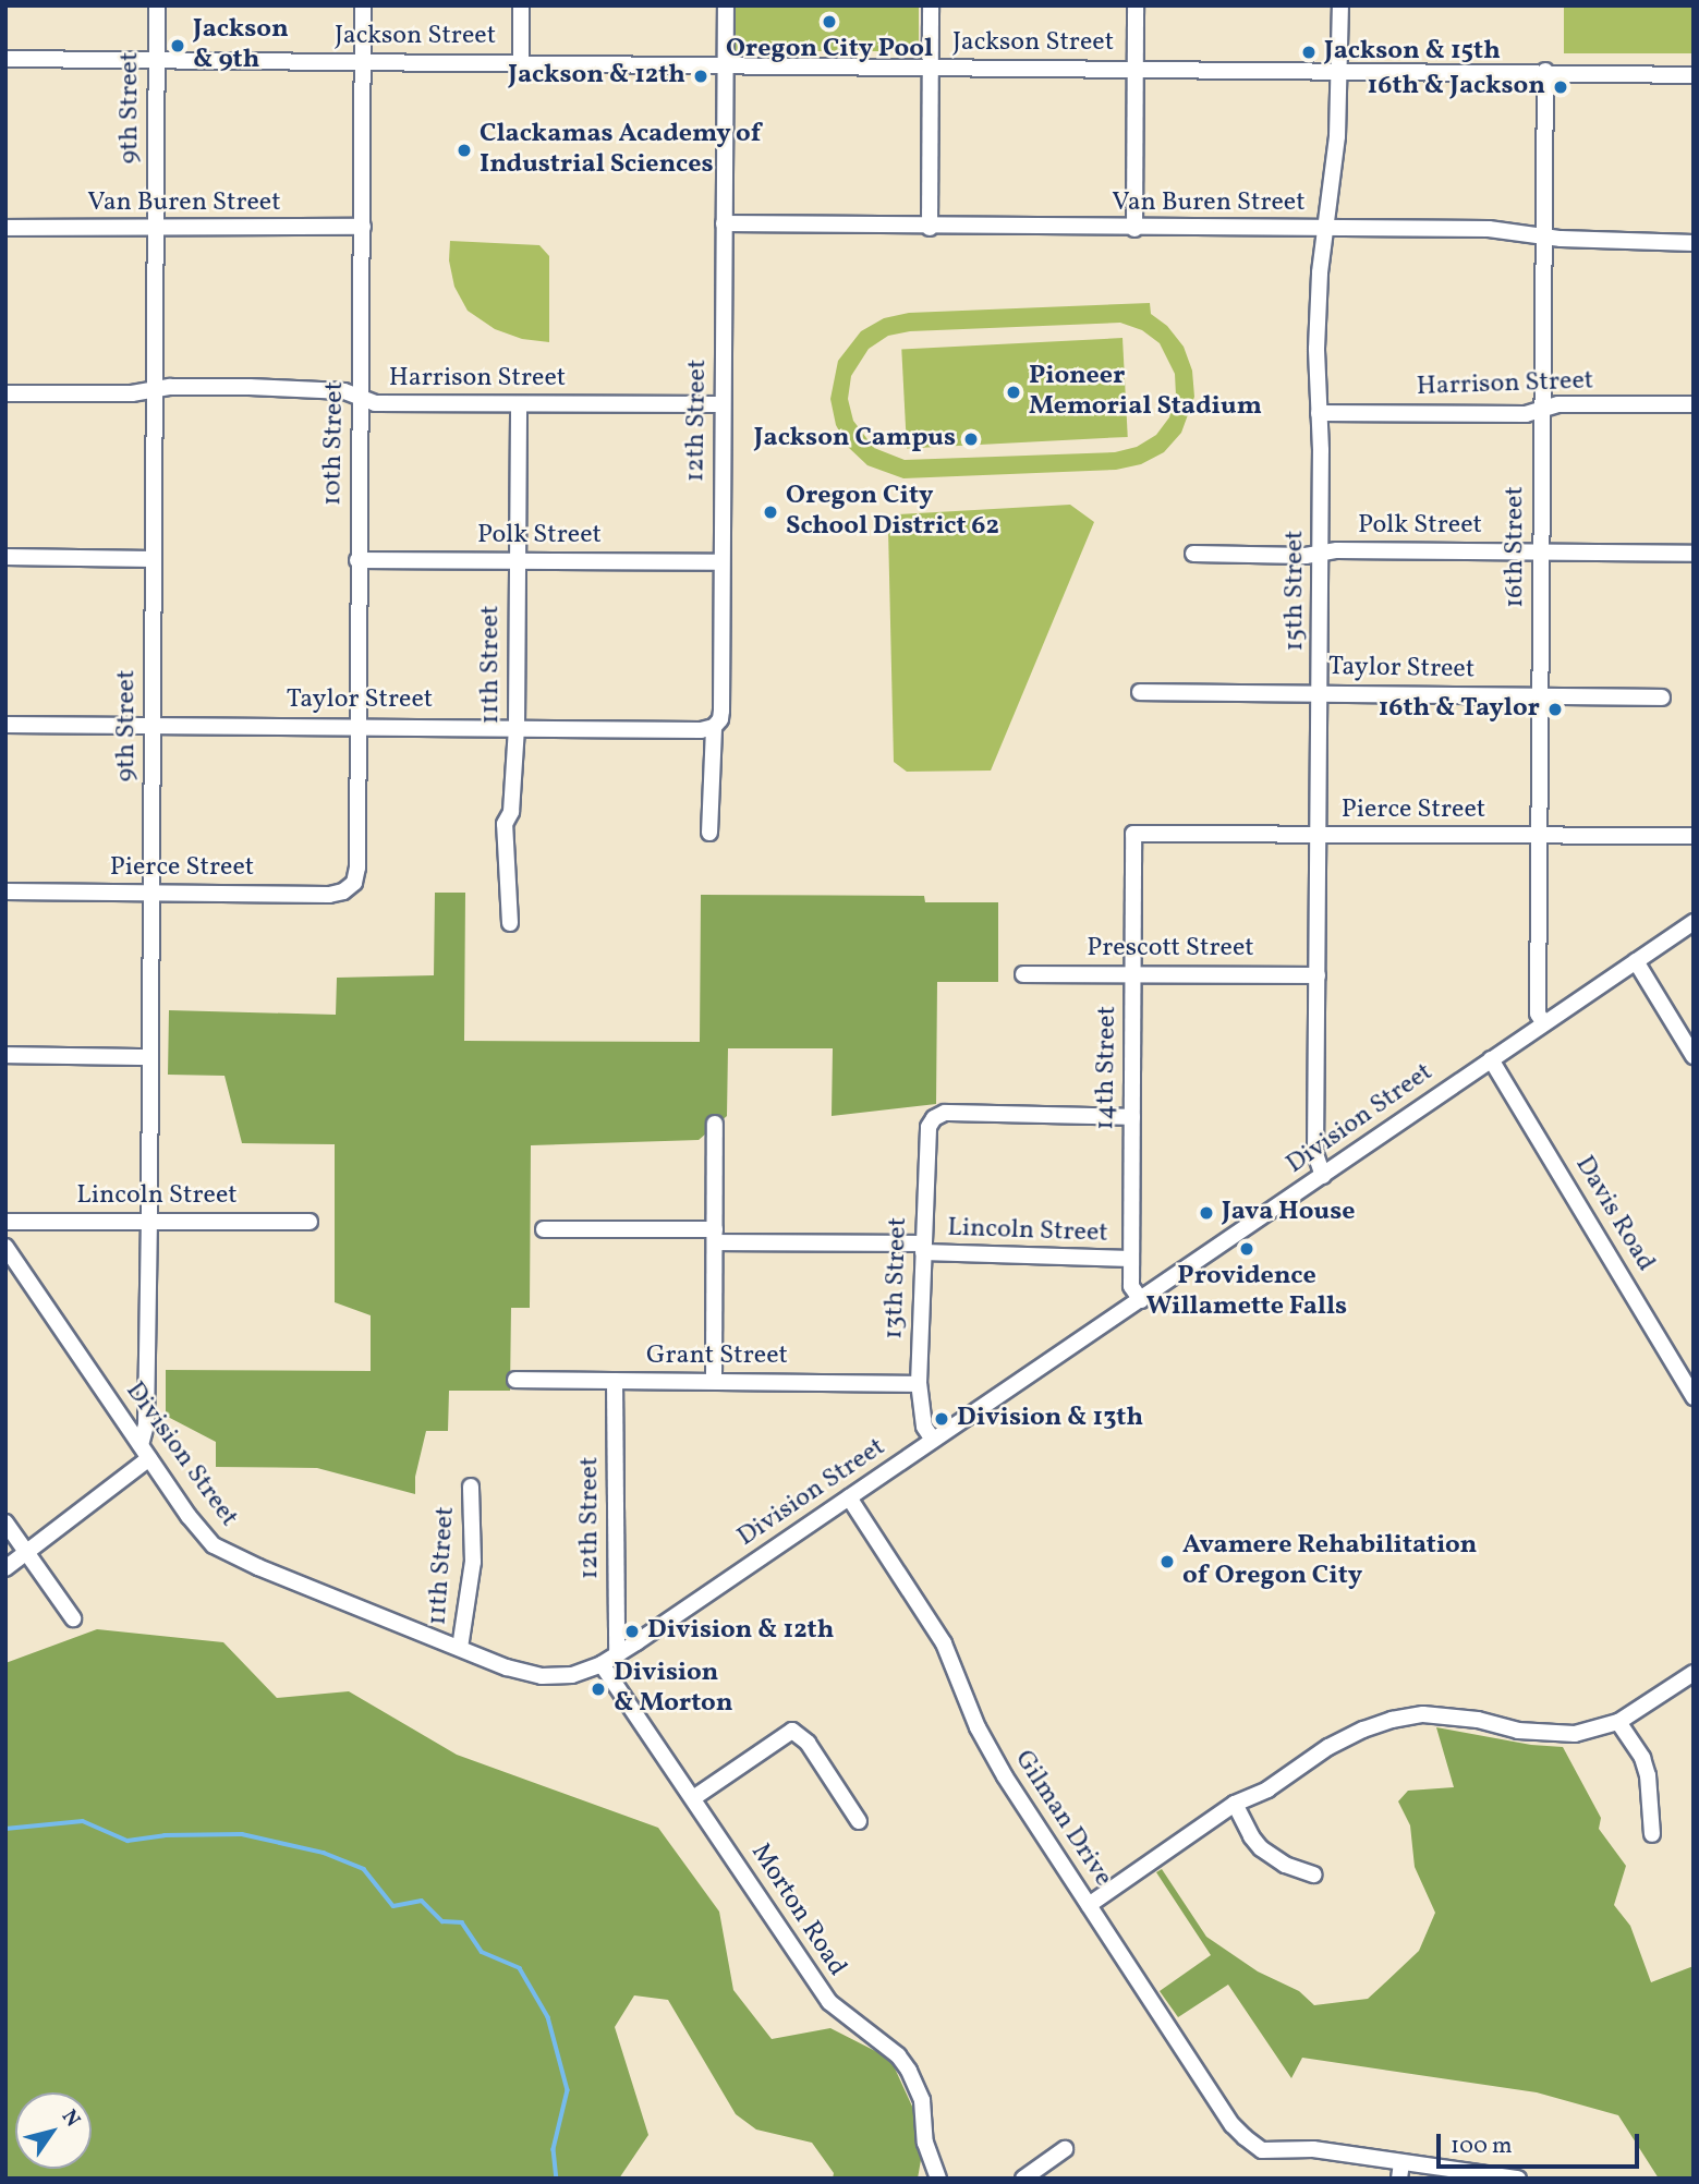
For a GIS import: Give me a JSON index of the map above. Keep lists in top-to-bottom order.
{
  "streets": {
    "street": [
      "Jackson Street",
      "9th Street",
      "Van Buren Street",
      "Harrison Street",
      "12th Street",
      "10th Street",
      "Polk Street",
      "16th Street",
      "15th Street",
      "11th Street",
      "Taylor Street",
      "Pierce Street",
      "Prescott Street",
      "14th Street",
      "Division Street",
      "Lincoln Street",
      "Davis Road",
      "13th Street",
      "Grant Street",
      "Gilman Drive",
      "Morton Road"
    ]
  },
  "crossings": [
    ["Jackson Street", "9th Street"],
    ["Jackson Street", "12th Street"],
    ["Jackson Street", "10th Street"],
    ["Jackson Street", "16th Street"],
    ["Jackson Street", "15th Street"],
    ["9th Street", "Van Buren Street"],
    ["9th Street", "Harrison Street"],
    ["9th Street", "Taylor Street"],
    ["9th Street", "Pierce Street"],
    ["9th Street", "Division Street"],
    ["9th Street", "Lincoln Street"],
    ["Van Buren Street", "12th Street"],
    ["Van Buren Street", "10th Street"],
    ["Van Buren Street", "16th Street"],
    ["Van Buren Street", "15th Street"],
    ["Harrison Street", "12th Street"],
    ["Harrison Street", "10th Street"],
    ["Harrison Street", "16th Street"],
    ["Harrison Street", "15th Street"],
    ["Harrison Street", "11th Street"],
    ["12th Street", "Polk Street"],
    ["12th Street", "Taylor Street"],
    ["12th Street", "Division Street"],
    ["12th Street", "Grant Street"],
    ["10th Street", "Polk Street"],
    ["10th Street", "Taylor Street"],
    ["10th Street", "Pierce Street"],
    ["Polk Street", "16th Street"],
    ["Polk Street", "15th Street"],
    ["Polk Street", "11th Street"],
    ["16th Street", "Taylor Street"],
    ["16th Street", "Pierce Street"],
    ["16th Street", "Division Street"],
    ["15th Street", "Taylor Street"],
    ["15th Street", "Pierce Street"],
    ["15th Street", "Prescott Street"],
    ["15th Street", "Division Street"],
    ["11th Street", "Taylor Street"],
    ["11th Street", "Division Street"],
    ["Pierce Street", "14th Street"],
    ["Prescott Street", "14th Street"],
    ["14th Street", "Division Street"],
    ["14th Street", "Lincoln Street"],
    ["14th Street", "13th Street"],
    ["Division Street", "Davis Road"],
    ["Division Street", "13th Street"],
    ["Division Street", "Gilman Drive"],
    ["Division Street", "Morton Road"],
    ["Lincoln Street", "13th Street"],
    ["13th Street", "Grant Street"]
  ],
  "places": [
    "Oregon City Pool",
    "Jackson & 9th",
    "Jackson & 15th",
    "Jackson & 12th",
    "16th & Jackson",
    "Clackamas Academy of Industrial Sciences",
    "Pioneer Memorial Stadium",
    "Jackson Campus",
    "Oregon City School District 62",
    "16th & Taylor",
    "Java House",
    "Providence Willamette Falls",
    "Division & 13th",
    "Avamere Rehabilitation of Oregon City",
    "Division & 12th",
    "Division & Morton"
  ],
  "scale_bar": "100 m",
  "north": "top right"
}
